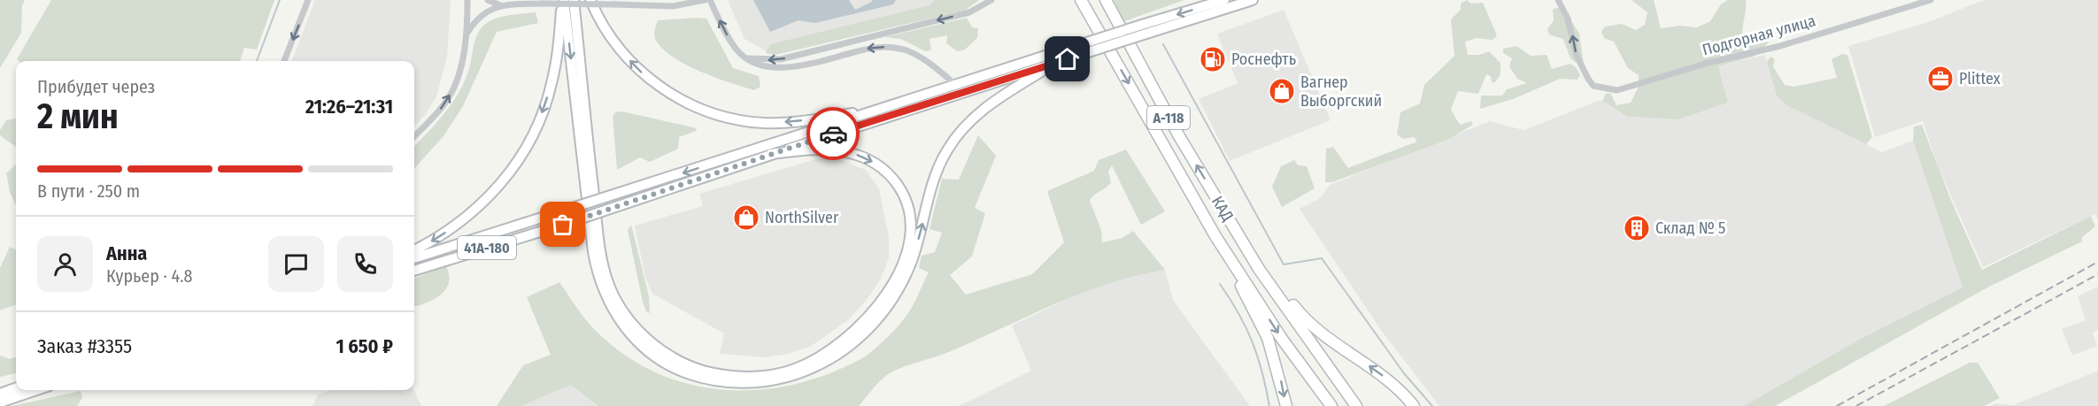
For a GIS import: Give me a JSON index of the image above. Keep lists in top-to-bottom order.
{
  "streets": {
    "highway": ["А-118", "КАД"],
    "main road": ["41А-180"],
    "street": ["Подгорная улица"]
  },
  "one_way": ["Подгорная улица"],
  "places": {
    "fuel station": ["Роснефть"],
    "office": ["Plittex"],
    "shop": ["Вагнер Выборгский", "NorthSilver"],
    "building": ["Склад № 5"]
  },
  "page": {
    "heading": ["2 мин", "Прибудет через", "21:26–21:31"],
    "panel": [
      "Анна",
      "Курьер · 4.8",
      "Заказ #3355",
      "1 650 ₽"
    ],
    "bar": "В пути · 250 m"
  }
}
